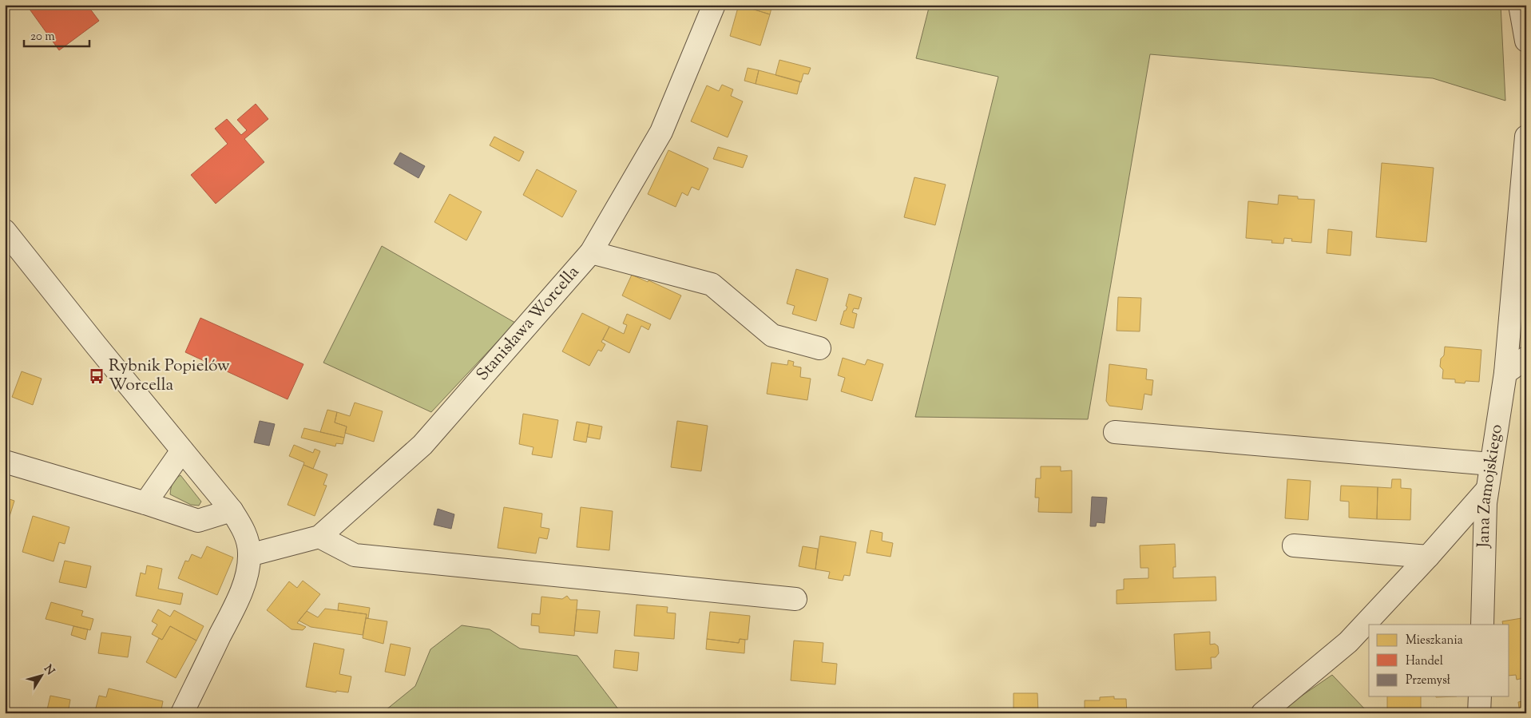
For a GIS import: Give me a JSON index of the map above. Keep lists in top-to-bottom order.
{
  "streets": {
    "street": ["Stanisława Worcella", "Jana Zamojskiego"]
  },
  "places": {
    "bus stop": ["Rybnik Popielów Worcella"]
  },
  "legend": ["Mieszkania", "Handel", "Przemysł"],
  "scale_bar": "20 m",
  "north": "top right"
}
